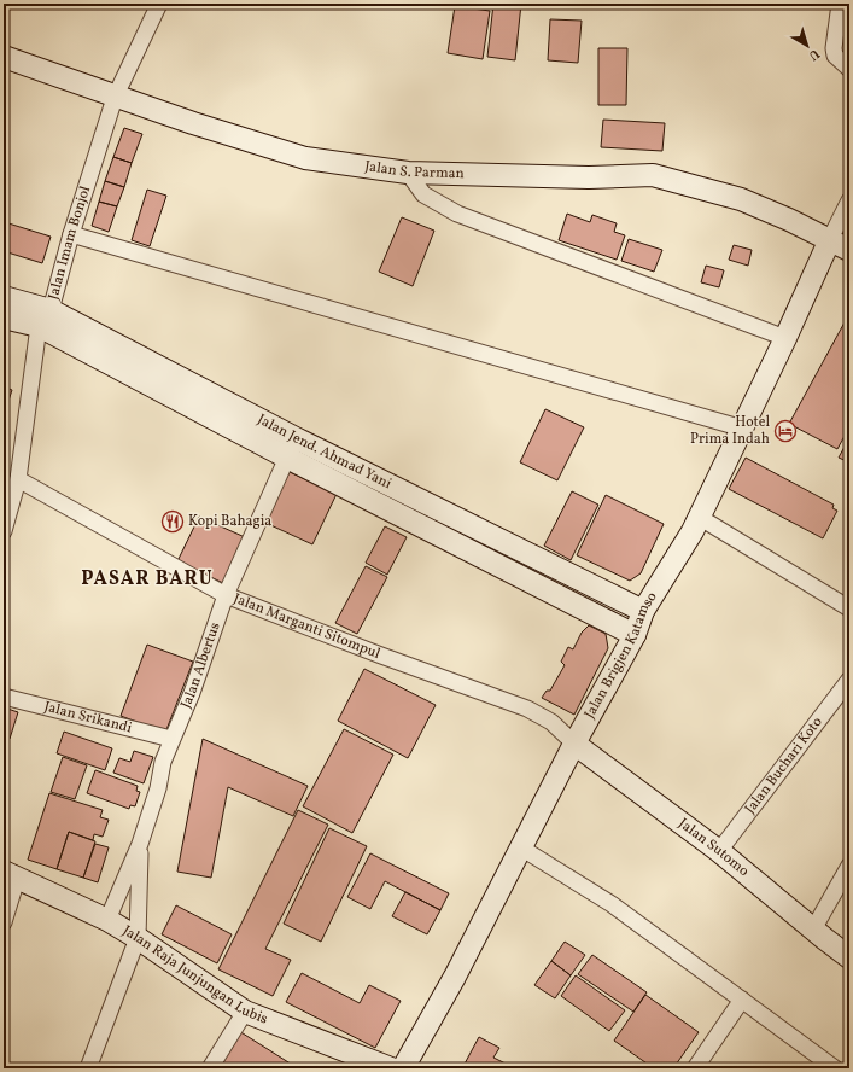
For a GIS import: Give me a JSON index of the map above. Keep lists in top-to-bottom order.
{
  "streets": {
    "street": [
      "Jalan S. Parman",
      "Jalan Imam Bonjol",
      "Jalan Jend. Ahmad Yani",
      "Jalan Marganti Sitompul",
      "Jalan Brigjen Katamso",
      "Jalan Albertus",
      "Jalan Srikandi",
      "Jalan Buchari Koto",
      "Jalan Sutomo",
      "Jalan Raja Junjungan Lubis"
    ]
  },
  "crossings": [
    ["Jalan S. Parman", "Jalan Imam Bonjol"],
    ["Jalan S. Parman", "Jalan Brigjen Katamso"],
    ["Jalan Imam Bonjol", "Jalan Jend. Ahmad Yani"],
    ["Jalan Imam Bonjol", "Jalan Marganti Sitompul"],
    ["Jalan Jend. Ahmad Yani", "Jalan Brigjen Katamso"],
    ["Jalan Jend. Ahmad Yani", "Jalan Albertus"],
    ["Jalan Marganti Sitompul", "Jalan Brigjen Katamso"],
    ["Jalan Marganti Sitompul", "Jalan Albertus"],
    ["Jalan Marganti Sitompul", "Jalan Sutomo"],
    ["Jalan Brigjen Katamso", "Jalan Sutomo"],
    ["Jalan Albertus", "Jalan Srikandi"],
    ["Jalan Albertus", "Jalan Raja Junjungan Lubis"],
    ["Jalan Buchari Koto", "Jalan Sutomo"]
  ],
  "districts": ["PASAR BARU"],
  "places": {
    "hotel": ["Hotel Prima Indah"],
    "restaurant": ["Kopi Bahagia"]
  },
  "north": "bottom right"
}
